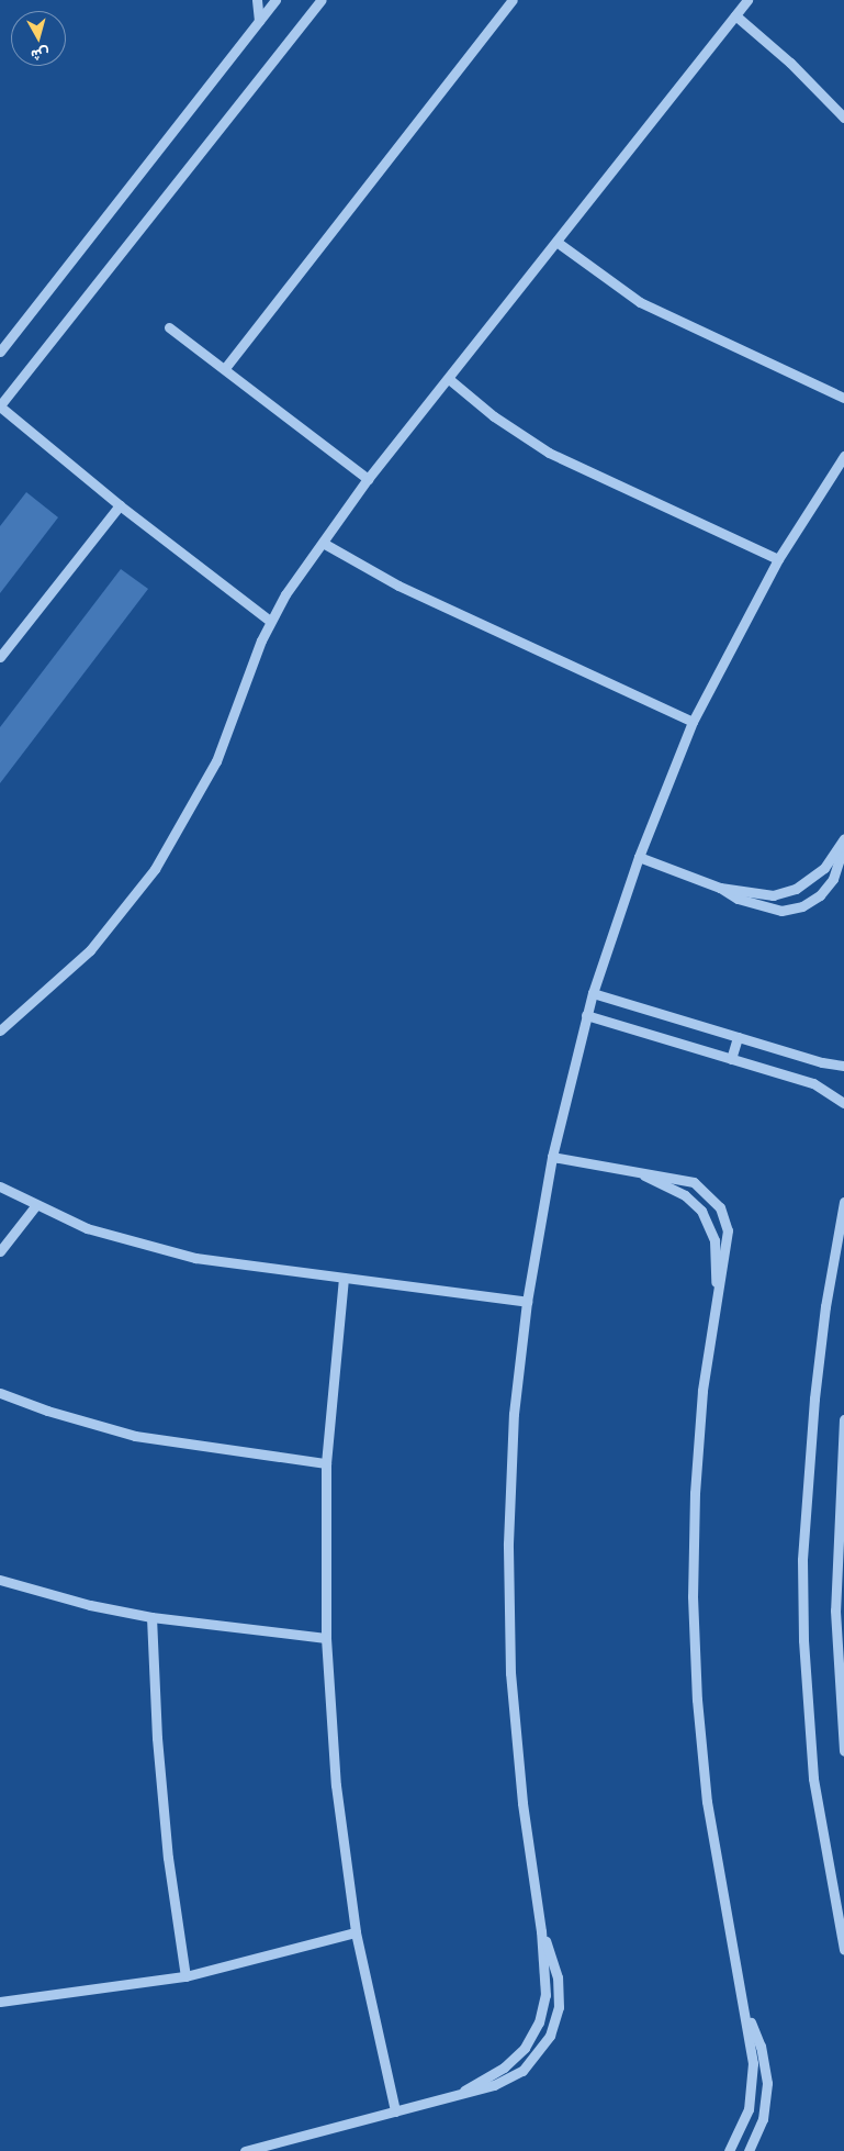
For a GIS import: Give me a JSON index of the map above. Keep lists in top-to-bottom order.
{
  "north": "bottom"
}
